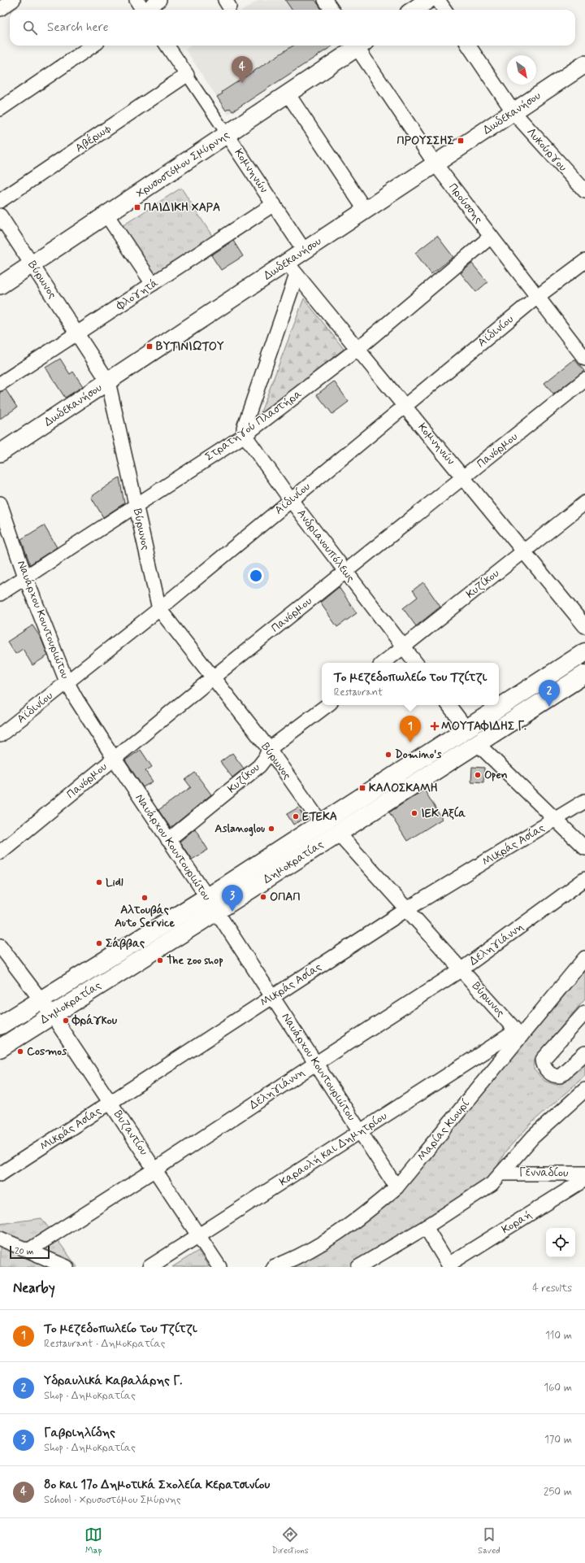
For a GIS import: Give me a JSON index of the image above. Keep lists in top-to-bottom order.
{
  "streets": {
    "main road": ["Δημοκρατίας"],
    "street": [
      "Δωδεκανήσου",
      "Αβέρωφ",
      "Λυκούργου",
      "Χρυσοστόμου Σμύρνης",
      "Κομνηνών",
      "Προύσσης",
      "Βύρωνος",
      "Φλογητά",
      "Αϊδινίου",
      "Στρατηγού Πλαστήρα",
      "Πανόρμου",
      "Ανδριανουπόλεως",
      "Κυζίκου",
      "Ναυάρχου Κουντουριώτου",
      "Μικράς Ασίας",
      "Δεληγιάννη",
      "Μαρίας Κιουρί",
      "Βυζαντίου",
      "Καραολή και Δημητρίου",
      "Γενναδίου",
      "Κοραή"
    ]
  },
  "crossings": [
    ["Δωδεκανήσου", "Λυκούργου"],
    ["Δωδεκανήσου", "Κομνηνών"],
    ["Δωδεκανήσου", "Προύσσης"],
    ["Δωδεκανήσου", "Βύρωνος"],
    ["Αβέρωφ", "Κομνηνών"],
    ["Χρυσοστόμου Σμύρνης", "Κομνηνών"],
    ["Χρυσοστόμου Σμύρνης", "Βύρωνος"],
    ["Κομνηνών", "Φλογητά"],
    ["Κομνηνών", "Αϊδινίου"],
    ["Κομνηνών", "Στρατηγού Πλαστήρα"],
    ["Κομνηνών", "Πανόρμου"],
    ["Κομνηνών", "Κυζίκου"],
    ["Προύσσης", "Αϊδινίου"],
    ["Προύσσης", "Στρατηγού Πλαστήρα"],
    ["Βύρωνος", "Φλογητά"],
    ["Βύρωνος", "Αϊδινίου"],
    ["Βύρωνος", "Στρατηγού Πλαστήρα"],
    ["Βύρωνος", "Πανόρμου"],
    ["Βύρωνος", "Κυζίκου"],
    ["Βύρωνος", "Μικράς Ασίας"],
    ["Βύρωνος", "Δημοκρατίας"],
    ["Βύρωνος", "Δεληγιάννη"],
    ["Βύρωνος", "Μαρίας Κιουρί"],
    ["Βύρωνος", "Καραολή και Δημητρίου"],
    ["Αϊδινίου", "Ανδριανουπόλεως"],
    ["Αϊδινίου", "Ναυάρχου Κουντουριώτου"],
    ["Στρατηγού Πλαστήρα", "Ανδριανουπόλεως"],
    ["Στρατηγού Πλαστήρα", "Ναυάρχου Κουντουριώτου"],
    ["Πανόρμου", "Ανδριανουπόλεως"],
    ["Πανόρμου", "Ναυάρχου Κουντουριώτου"],
    ["Ανδριανουπόλεως", "Κυζίκου"],
    ["Κυζίκου", "Ναυάρχου Κουντουριώτου"],
    ["Ναυάρχου Κουντουριώτου", "Μικράς Ασίας"],
    ["Ναυάρχου Κουντουριώτου", "Δημοκρατίας"],
    ["Ναυάρχου Κουντουριώτου", "Δεληγιάννη"],
    ["Ναυάρχου Κουντουριώτου", "Μαρίας Κιουρί"],
    ["Ναυάρχου Κουντουριώτου", "Καραολή και Δημητρίου"],
    ["Μικράς Ασίας", "Βυζαντίου"],
    ["Δημοκρατίας", "Βυζαντίου"],
    ["Δεληγιάννη", "Βυζαντίου"],
    ["Μαρίας Κιουρί", "Καραολή και Δημητρίου"],
    ["Βυζαντίου", "Καραολή και Δημητρίου"]
  ],
  "places": {
    "transit": [
      "ΠΡΟΥΣΣΗΣ",
      "ΠΑΙΔΙΚΗ ΧΑΡΑ",
      "ΒΥΤΙΝΙΩΤΟΥ",
      "ΚΑΛΟΣΚΑΜΗ"
    ],
    "health": ["ΜΟΥΤΑΦΙΔΗΣ Γ."],
    "other": [
      "Domino's",
      "Open",
      "ΙΕΚ Αξία",
      "ΕΤΕΚΑ",
      "Aslanoglou",
      "Lidl",
      "ΟΠΑΠ",
      "Αλτουβάς Auto Service",
      "Σάββας",
      "The zoo shop",
      "Φράγκου",
      "Cosmos"
    ]
  },
  "scale_bar": "20 m",
  "north": "bottom right",
  "page": {
    "search": "Search here",
    "pins": [
      "4",
      "2",
      "1",
      "3"
    ],
    "popup": ["Το μεζεδοπωλείο του Τζίτζι", "Restaurant"],
    "scale": "20 m",
    "heading": ["Nearby", "4 results"],
    "list": [
      {
        "mark": "1",
        "name": "Το μεζεδοπωλείο του Τζίτζι",
        "note": "Restaurant · Δημοκρατίας",
        "value": "110 m"
      },
      {
        "mark": "2",
        "name": "Υδραυλικά Καβαλάρης Γ.",
        "note": "Shop · Δημοκρατίας",
        "value": "160 m"
      },
      {
        "mark": "3",
        "name": "Γαβριηλίδης",
        "note": "Shop · Δημοκρατίας",
        "value": "170 m"
      },
      {
        "mark": "4",
        "name": "8ο και 17ο Δημοτικά Σχολεία Κερατσινίου",
        "note": "School · Χρυσοστόμου Σμύρνης",
        "value": "250 m"
      }
    ],
    "nav": ["Map", "Directions", "Saved"]
  }
}
